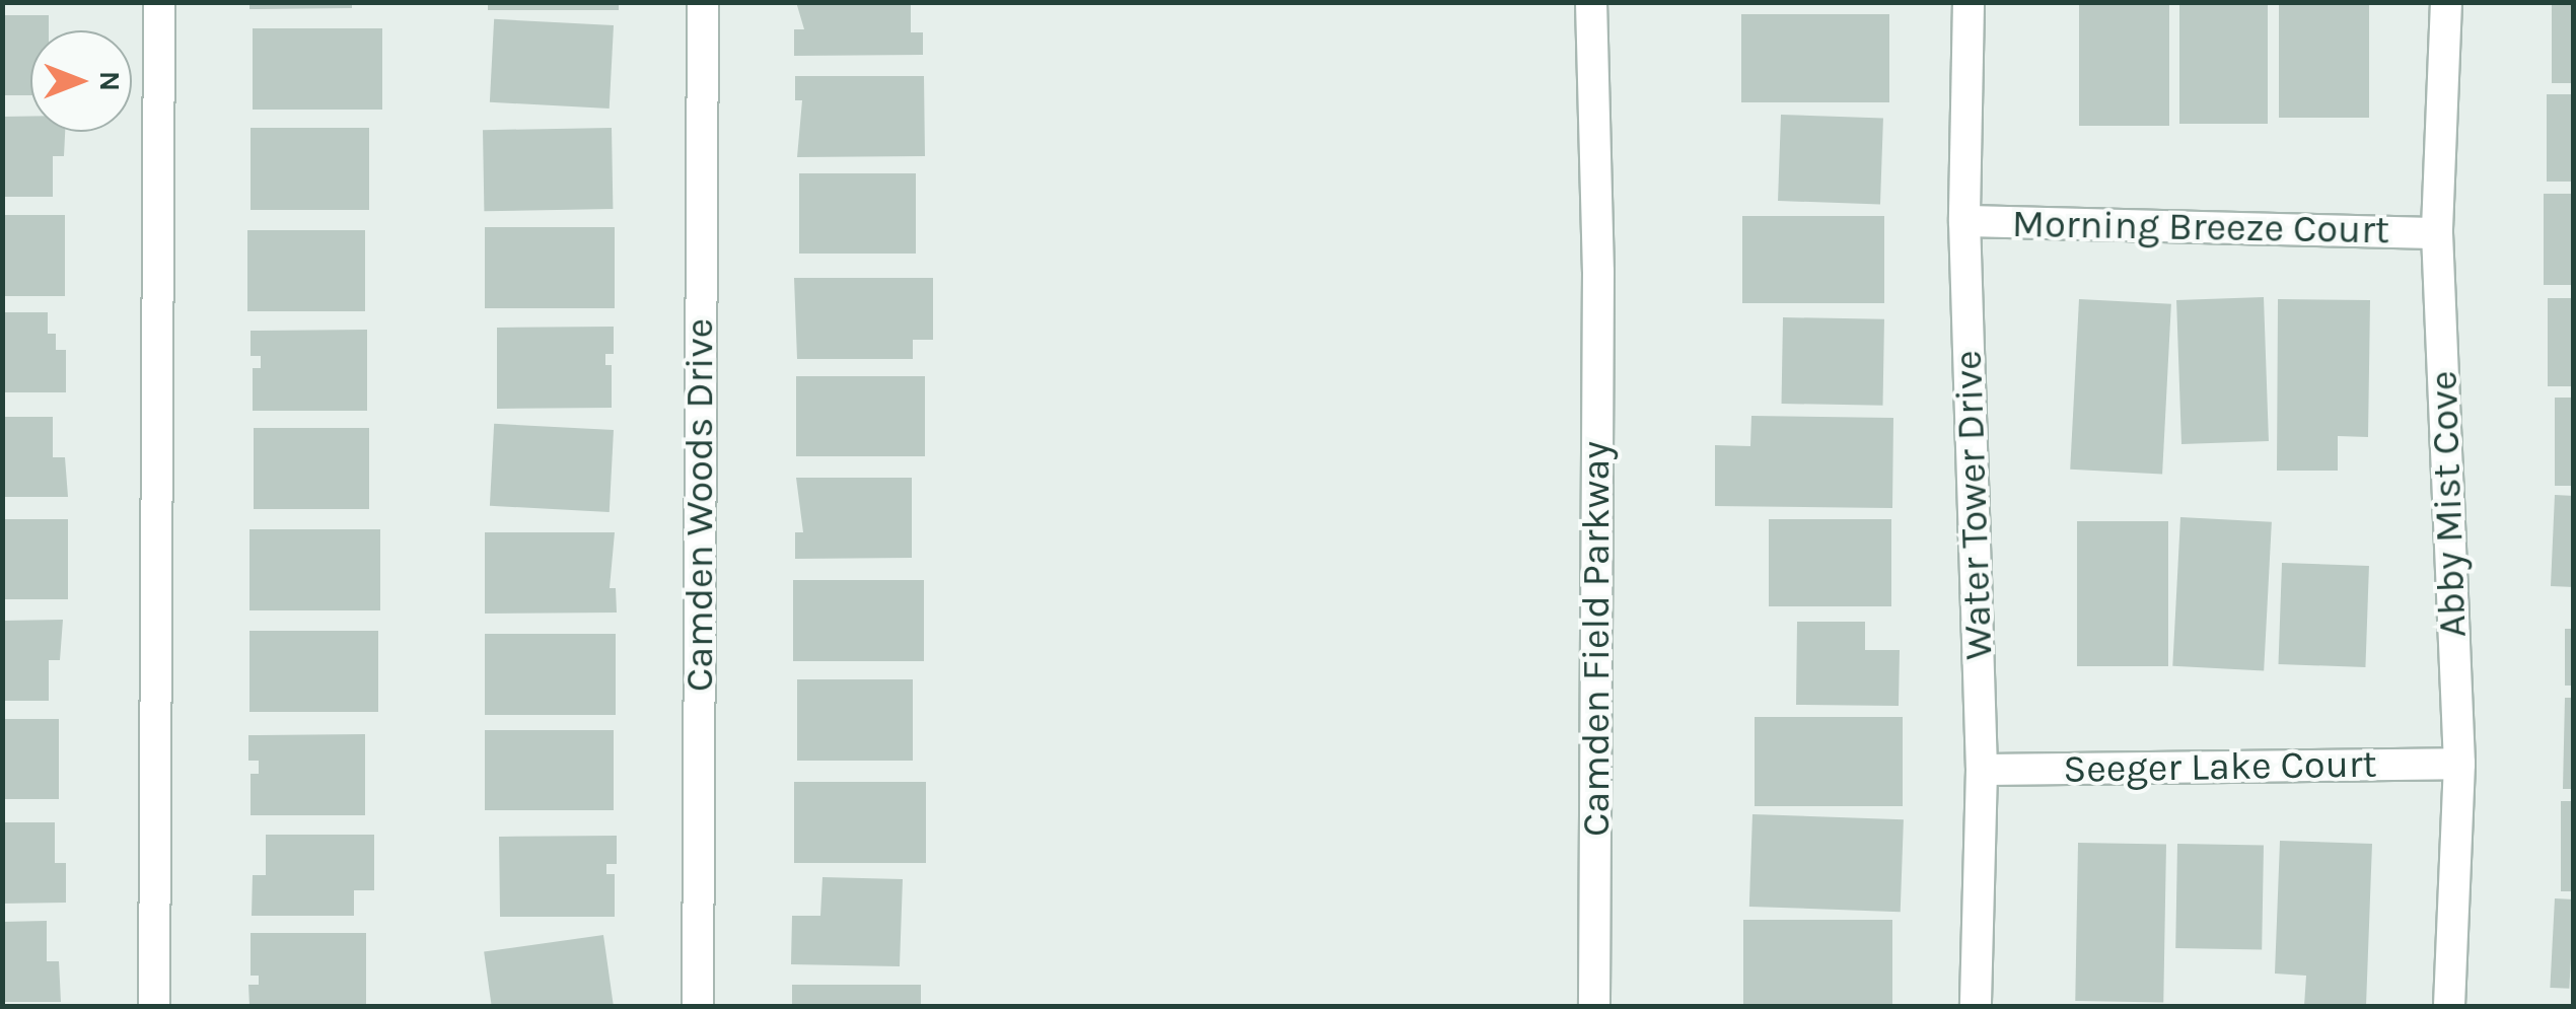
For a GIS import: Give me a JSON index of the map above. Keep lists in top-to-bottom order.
{
  "streets": {
    "street": [
      "Morning Breeze Court",
      "Abby Mist Cove",
      "Camden Woods Drive",
      "Water Tower Drive",
      "Camden Field Parkway",
      "Seeger Lake Court"
    ]
  },
  "crossings": [
    ["Morning Breeze Court", "Abby Mist Cove"],
    ["Morning Breeze Court", "Water Tower Drive"],
    ["Abby Mist Cove", "Seeger Lake Court"],
    ["Water Tower Drive", "Seeger Lake Court"]
  ],
  "north": "right"
}
